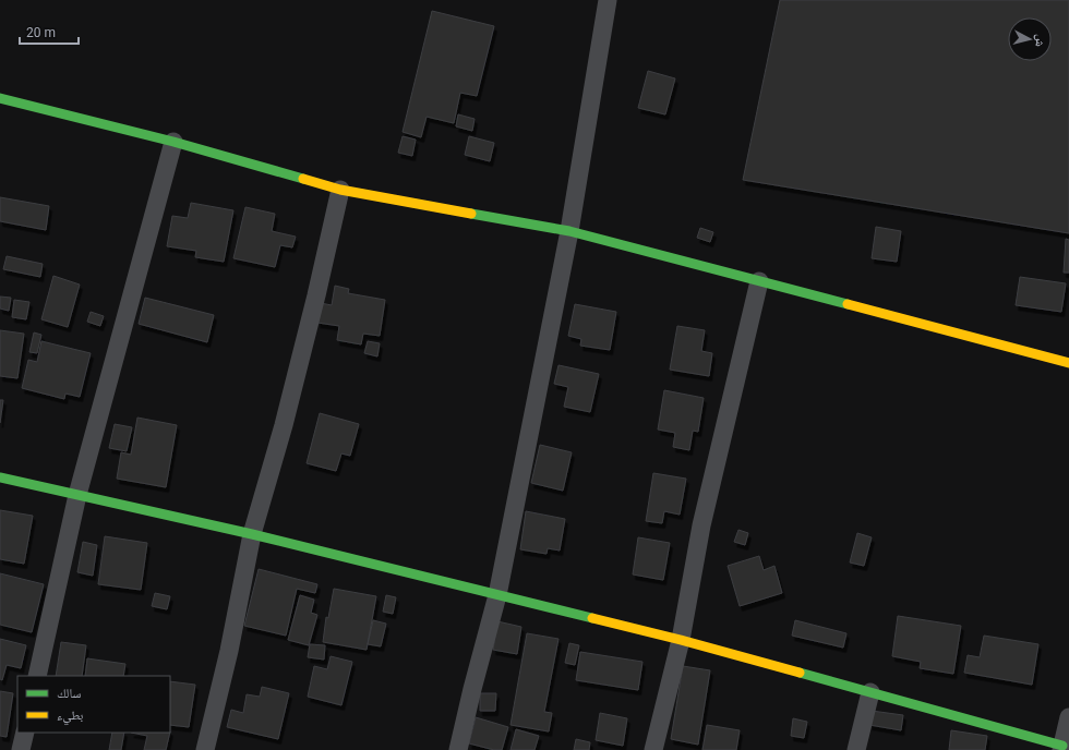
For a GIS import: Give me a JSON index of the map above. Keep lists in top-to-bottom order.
{
  "legend": ["سالك", "بطيء"],
  "scale_bar": "20 m",
  "north": "right"
}
